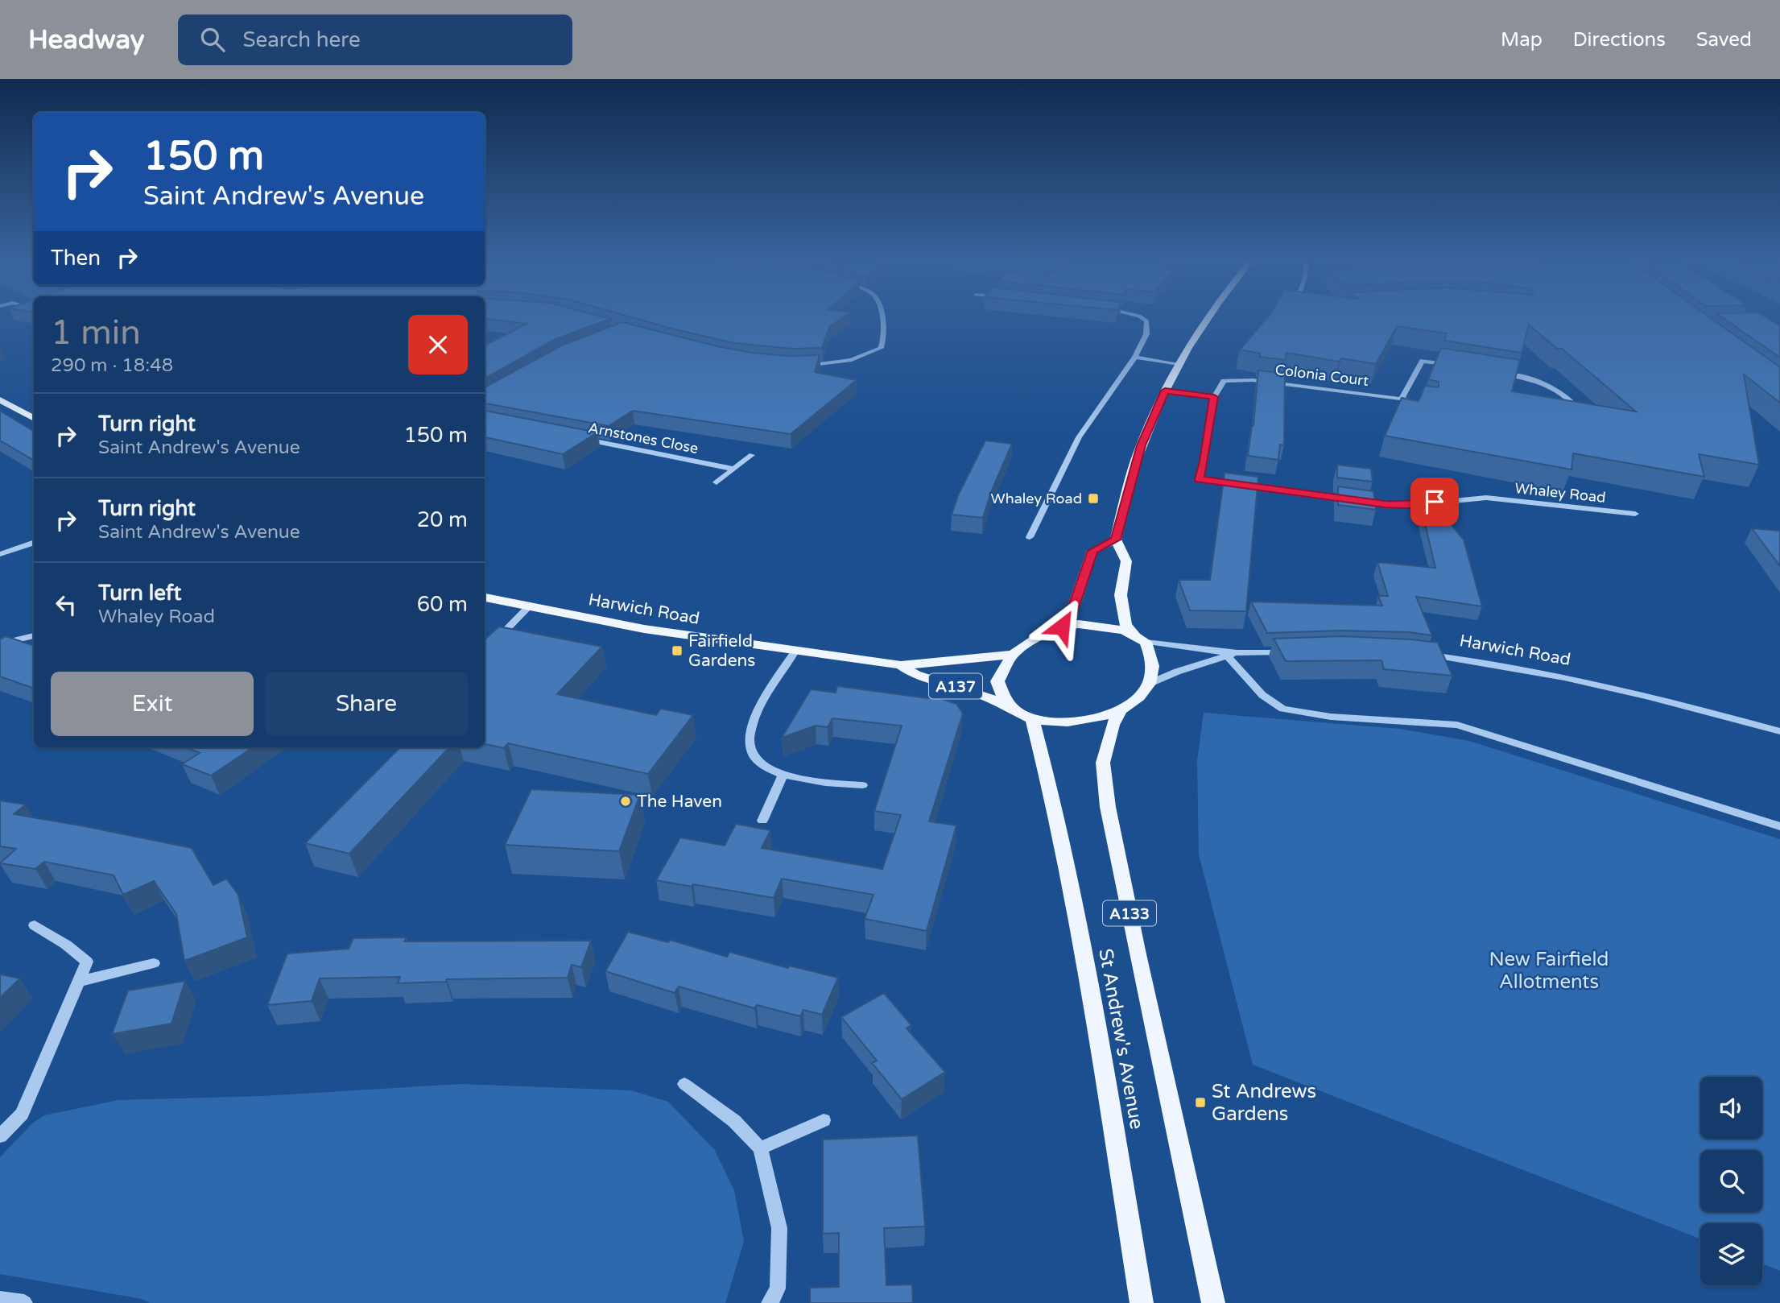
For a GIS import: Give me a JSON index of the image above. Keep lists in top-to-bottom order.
{
  "streets": {
    "main road": [
      "Harwich Road",
      "A137",
      "A133",
      "St Andrew's Avenue"
    ],
    "street": ["Colonia Court", "Arnstones Close", "Whaley Road"]
  },
  "crossings": [
    ["Colonia Court", "Whaley Road"],
    ["Harwich Road", "St Andrew's Avenue"]
  ],
  "parks": ["New Fairfield Allotments"],
  "places": {
    "transit": ["Whaley Road", "Fairfield Gardens", "St Andrews Gardens"],
    "other": ["The Haven"]
  },
  "page": {
    "header": "Headway",
    "search": "Search here",
    "nav": ["Map", "Directions", "Saved"],
    "turn": ["150 m", "Saint Andrew's Avenue"],
    "then": "Then",
    "heading": ["1 min", "290 m · 18:48"],
    "list": [
      {
        "name": "Turn right",
        "note": "Saint Andrew's Avenue",
        "value": "150 m"
      },
      {
        "name": "Turn right",
        "note": "Saint Andrew's Avenue",
        "value": "20 m"
      },
      {
        "name": "Turn left",
        "note": "Whaley Road",
        "value": "60 m"
      }
    ],
    "buttons": ["Exit", "Share"]
  }
}
